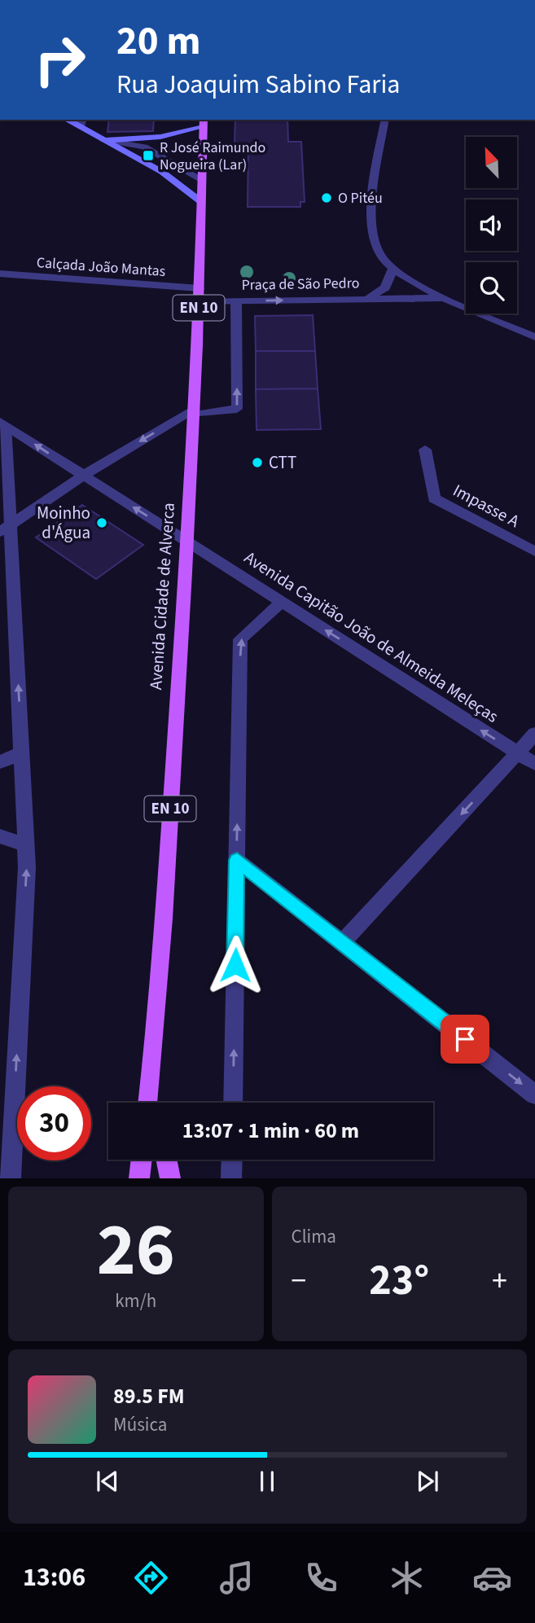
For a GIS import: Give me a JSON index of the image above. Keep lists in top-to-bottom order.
{
  "streets": {
    "main road": ["EN 10", "Avenida Cidade de Alverca"],
    "street": [
      "Calçada João Mantas",
      "Praça de São Pedro",
      "Impasse A",
      "Avenida Capitão João de Almeida Meleças"
    ]
  },
  "crossings": [
    ["Calçada João Mantas", "Avenida Cidade de Alverca"],
    ["Praça de São Pedro", "Avenida Cidade de Alverca"],
    ["Avenida Cidade de Alverca", "Avenida Capitão João de Almeida Meleças"]
  ],
  "one_way": ["Praça de São Pedro", "Avenida Capitão João de Almeida Meleças"],
  "places": {
    "transit": ["R José Raimundo Nogueira (Lar)"],
    "other": ["O Pitéu", "CTT", "Moinho d'Água"]
  },
  "north": "top left",
  "page": {
    "turn": ["20 m", "Rua Joaquim Sabino Faria"],
    "limit": "30",
    "trip": "13:07 · 1 min · 60 m",
    "tile": [
      ["26", "km/h"],
      "Clima"
    ],
    "heat": ["−", "23°", "+"],
    "song": ["89.5 FM", "Música"],
    "tabs": "13:06"
  }
}
